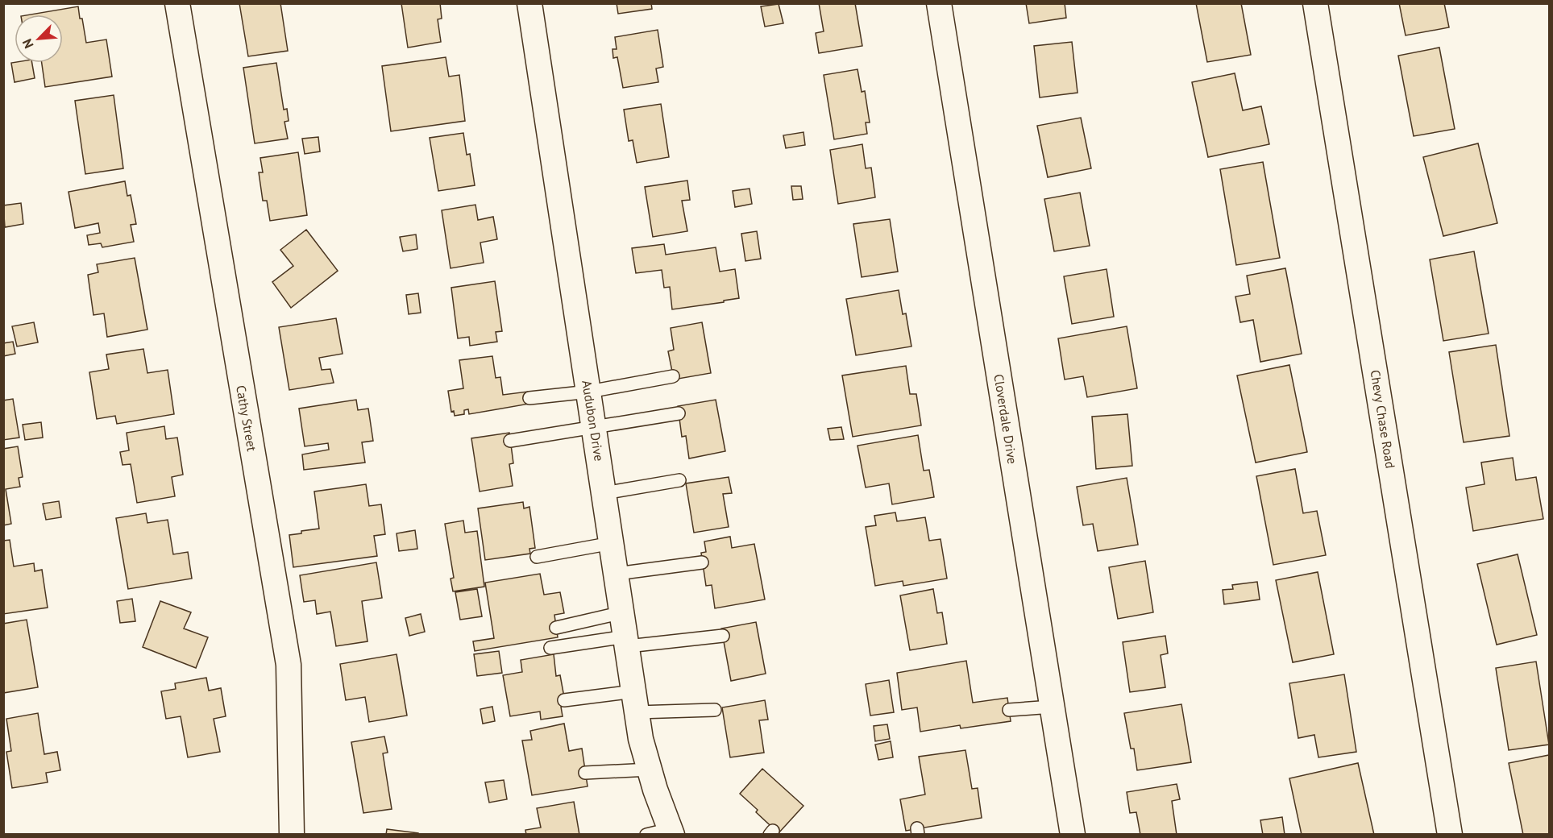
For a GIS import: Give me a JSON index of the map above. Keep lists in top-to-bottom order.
{
  "streets": {
    "street": [
      "Cathy Street",
      "Cloverdale Drive",
      "Chevy Chase Road",
      "Audubon Drive"
    ]
  },
  "north": "bottom left"
}
